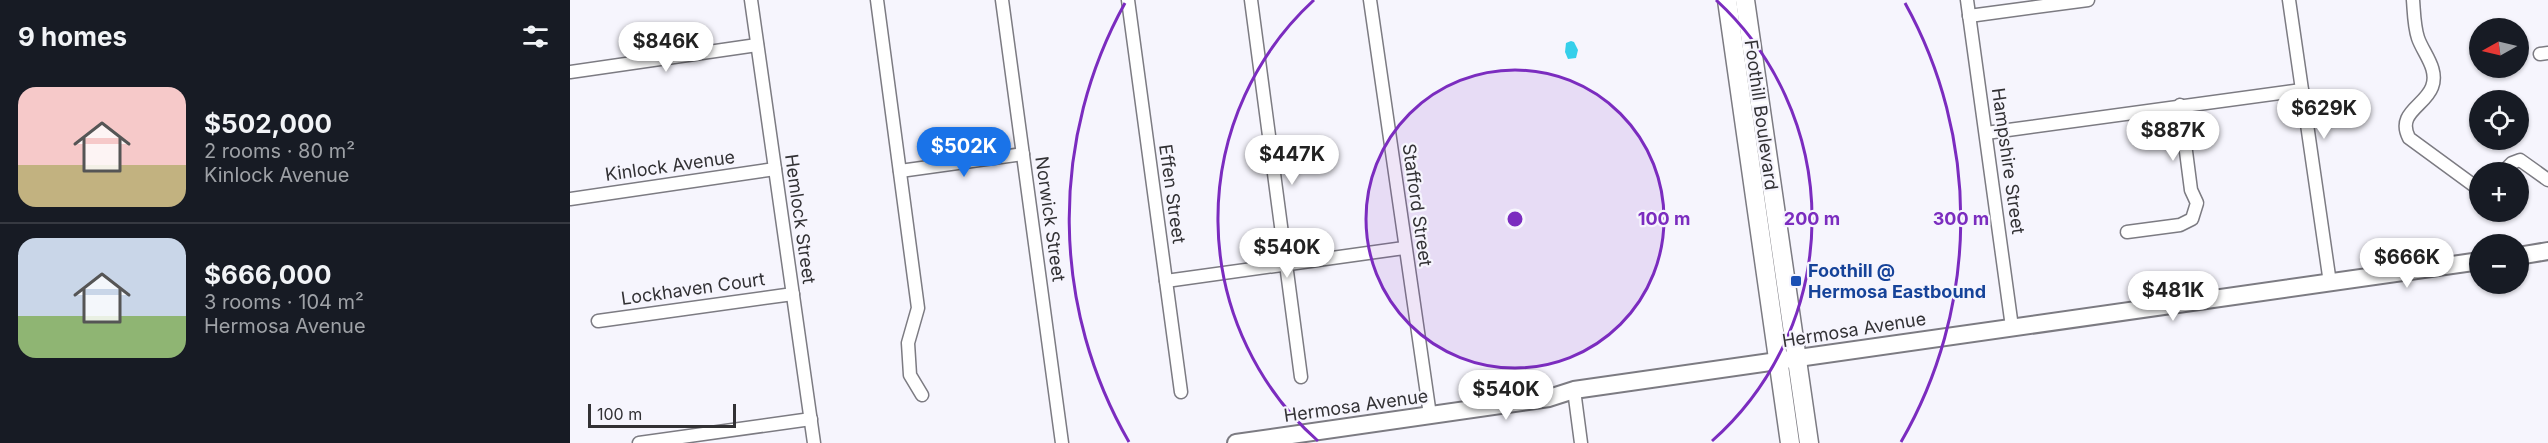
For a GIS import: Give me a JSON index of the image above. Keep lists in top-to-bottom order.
{
  "streets": {
    "main road": ["Foothill Boulevard"],
    "street": [
      "Hampshire Street",
      "Kinlock Avenue",
      "Effen Street",
      "Stafford Street",
      "Hemlock Street",
      "Norwick Street",
      "Lockhaven Court",
      "Hermosa Avenue"
    ]
  },
  "crossings": [
    ["Foothill Boulevard", "Hermosa Avenue"],
    ["Hampshire Street", "Hermosa Avenue"],
    ["Kinlock Avenue", "Hemlock Street"],
    ["Stafford Street", "Hermosa Avenue"],
    ["Hemlock Street", "Lockhaven Court"]
  ],
  "places": {
    "transit": ["Foothill @ Hermosa Eastbound"]
  },
  "scale_bar": "100 m",
  "north": "left",
  "page": {
    "heading": "9 homes",
    "map_buttons": ["+", "−"],
    "price": [
      "$846K",
      "$629K",
      "$887K",
      "$502K",
      "$447K",
      "$540K",
      "$666K",
      "$481K",
      "$540K"
    ],
    "list": [
      {
        "name": "$502,000",
        "note": "2 rooms · 80 m² · Kinlock Avenue"
      },
      {
        "name": "$666,000",
        "note": "3 rooms · 104 m² · Hermosa Avenue"
      }
    ],
    "scale": "100 m"
  },
  "rings": ["100 m", "200 m", "300 m"]
}
